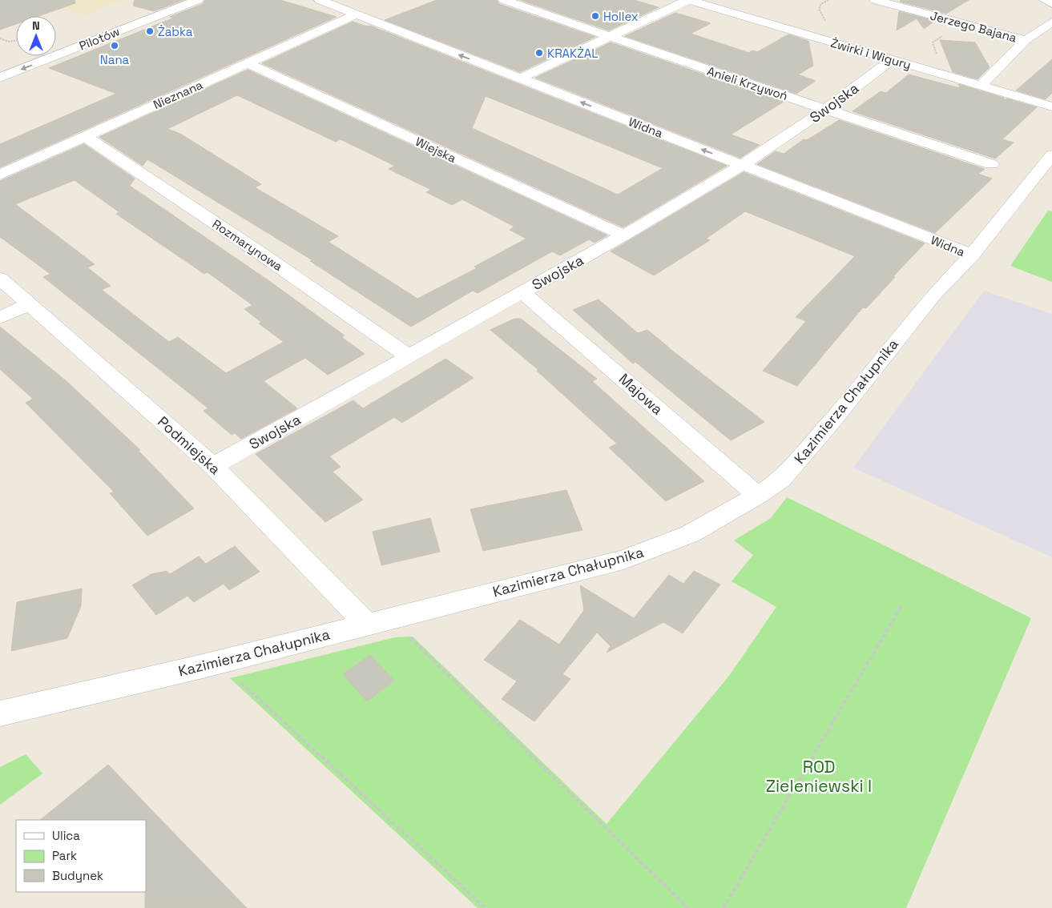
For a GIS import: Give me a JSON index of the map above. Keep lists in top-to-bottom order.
{
  "streets": {
    "street": [
      "Jerzego Bajana",
      "Pilotów",
      "Żwirki i Wigury",
      "Anieli Krzywoń",
      "Nieznana",
      "Swojska",
      "Widna",
      "Wiejska",
      "Rozmarynowa",
      "Majowa",
      "Kazimierza Chałupnika",
      "Podmiejska"
    ]
  },
  "crossings": [
    ["Żwirki i Wigury", "Swojska"],
    ["Anieli Krzywoń", "Swojska"],
    ["Nieznana", "Widna"],
    ["Nieznana", "Wiejska"],
    ["Nieznana", "Rozmarynowa"],
    ["Swojska", "Widna"],
    ["Swojska", "Wiejska"],
    ["Swojska", "Rozmarynowa"],
    ["Swojska", "Majowa"],
    ["Swojska", "Podmiejska"],
    ["Widna", "Kazimierza Chałupnika"],
    ["Majowa", "Kazimierza Chałupnika"],
    ["Kazimierza Chałupnika", "Podmiejska"]
  ],
  "one_way": ["Widna"],
  "parks": ["ROD Zieleniewski I"],
  "places": [
    "Hollex",
    "Żabka",
    "Nana",
    "KRAKŻAL"
  ],
  "legend": ["Ulica", "Park", "Budynek"],
  "north": "top"
}
